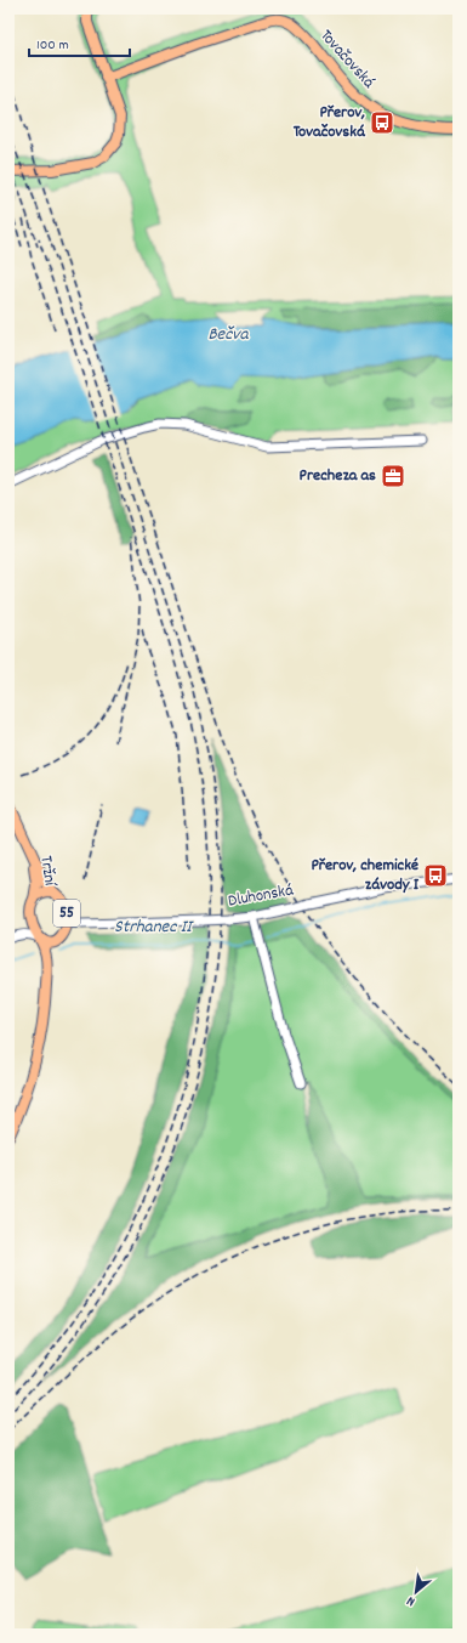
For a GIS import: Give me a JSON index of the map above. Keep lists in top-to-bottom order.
{
  "streets": {
    "main road": ["Tovačovská", "Tržní", "55"],
    "street": ["Dluhonská"]
  },
  "crossings": [
    ["Tržní", "Dluhonská"],
    ["Tržní", "55"],
    ["Dluhonská", "55"]
  ],
  "water": ["Bečva", "Strhanec II"],
  "places": {
    "bus stop": ["Přerov, Tovačovská", "Přerov, chemické závody I"],
    "office": ["Precheza as"]
  },
  "scale_bar": "100 m",
  "north": "bottom left"
}
